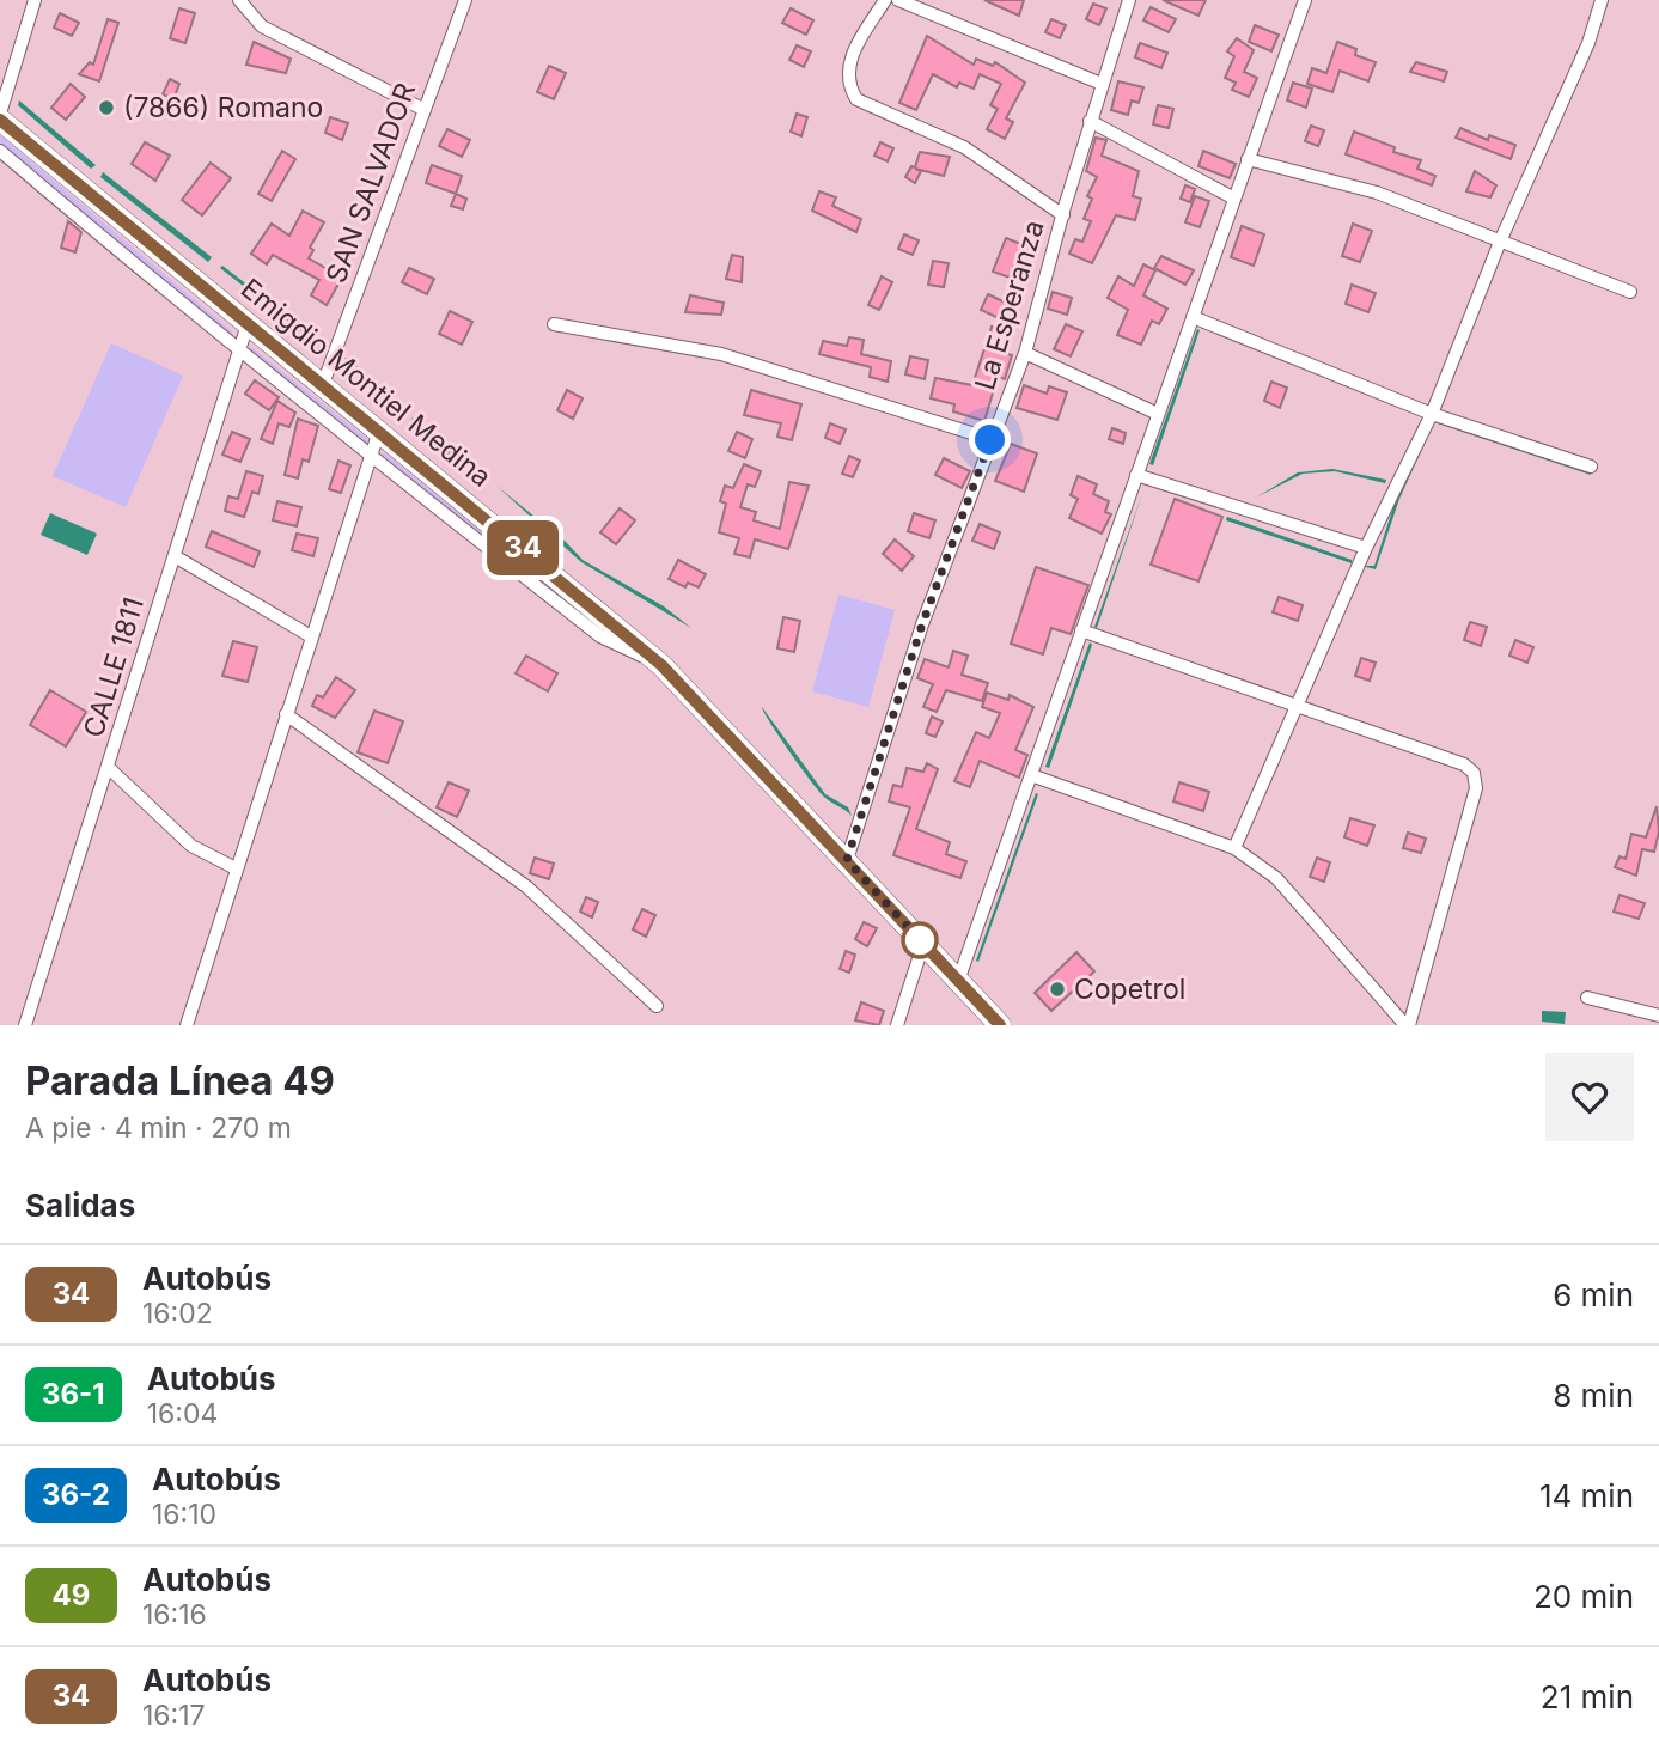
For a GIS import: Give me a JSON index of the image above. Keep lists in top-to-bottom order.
{
  "streets": {
    "main road": ["Emigdio Montiel Medina"],
    "street": ["SAN SALVADOR", "La Esperanza", "CALLE 1811"]
  },
  "crossings": [
    ["SAN SALVADOR", "Emigdio Montiel Medina"],
    ["La Esperanza", "Emigdio Montiel Medina"],
    ["Emigdio Montiel Medina", "CALLE 1811"]
  ],
  "places": ["(7866) Romano", "Copetrol"],
  "lines": ["bus line 34"],
  "page": {
    "on_map": "34",
    "heading": [
      ["Parada Línea 49", "A pie · 4 min · 270 m"],
      "Salidas"
    ],
    "list": [
      {
        "mark": "34",
        "name": "Autobús",
        "note": "16:02",
        "value": "6 min"
      },
      {
        "mark": "36-1",
        "name": "Autobús",
        "note": "16:04",
        "value": "8 min"
      },
      {
        "mark": "36-2",
        "name": "Autobús",
        "note": "16:10",
        "value": "14 min"
      },
      {
        "mark": "49",
        "name": "Autobús",
        "note": "16:16",
        "value": "20 min"
      },
      {
        "mark": "34",
        "name": "Autobús",
        "note": "16:17",
        "value": "21 min"
      }
    ]
  }
}
